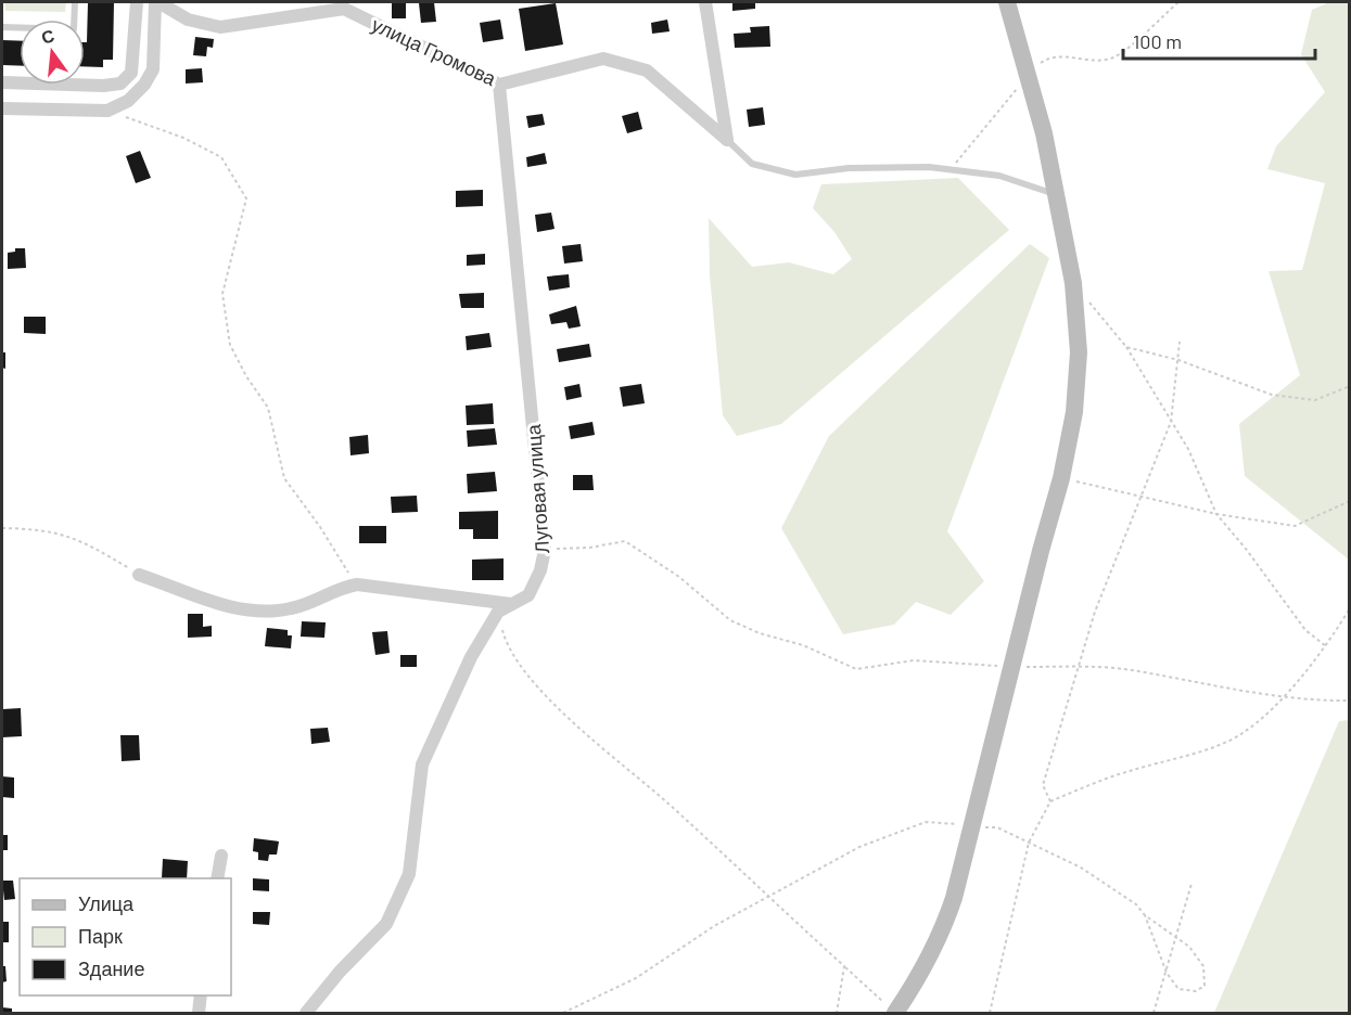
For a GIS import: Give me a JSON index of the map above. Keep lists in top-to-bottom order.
{
  "streets": {
    "street": ["улица Громова", "Луговая улица"]
  },
  "crossings": [
    ["улица Громова", "Луговая улица"]
  ],
  "legend": ["Улица", "Парк", "Здание"],
  "scale_bar": "100 m",
  "north": "top"
}
